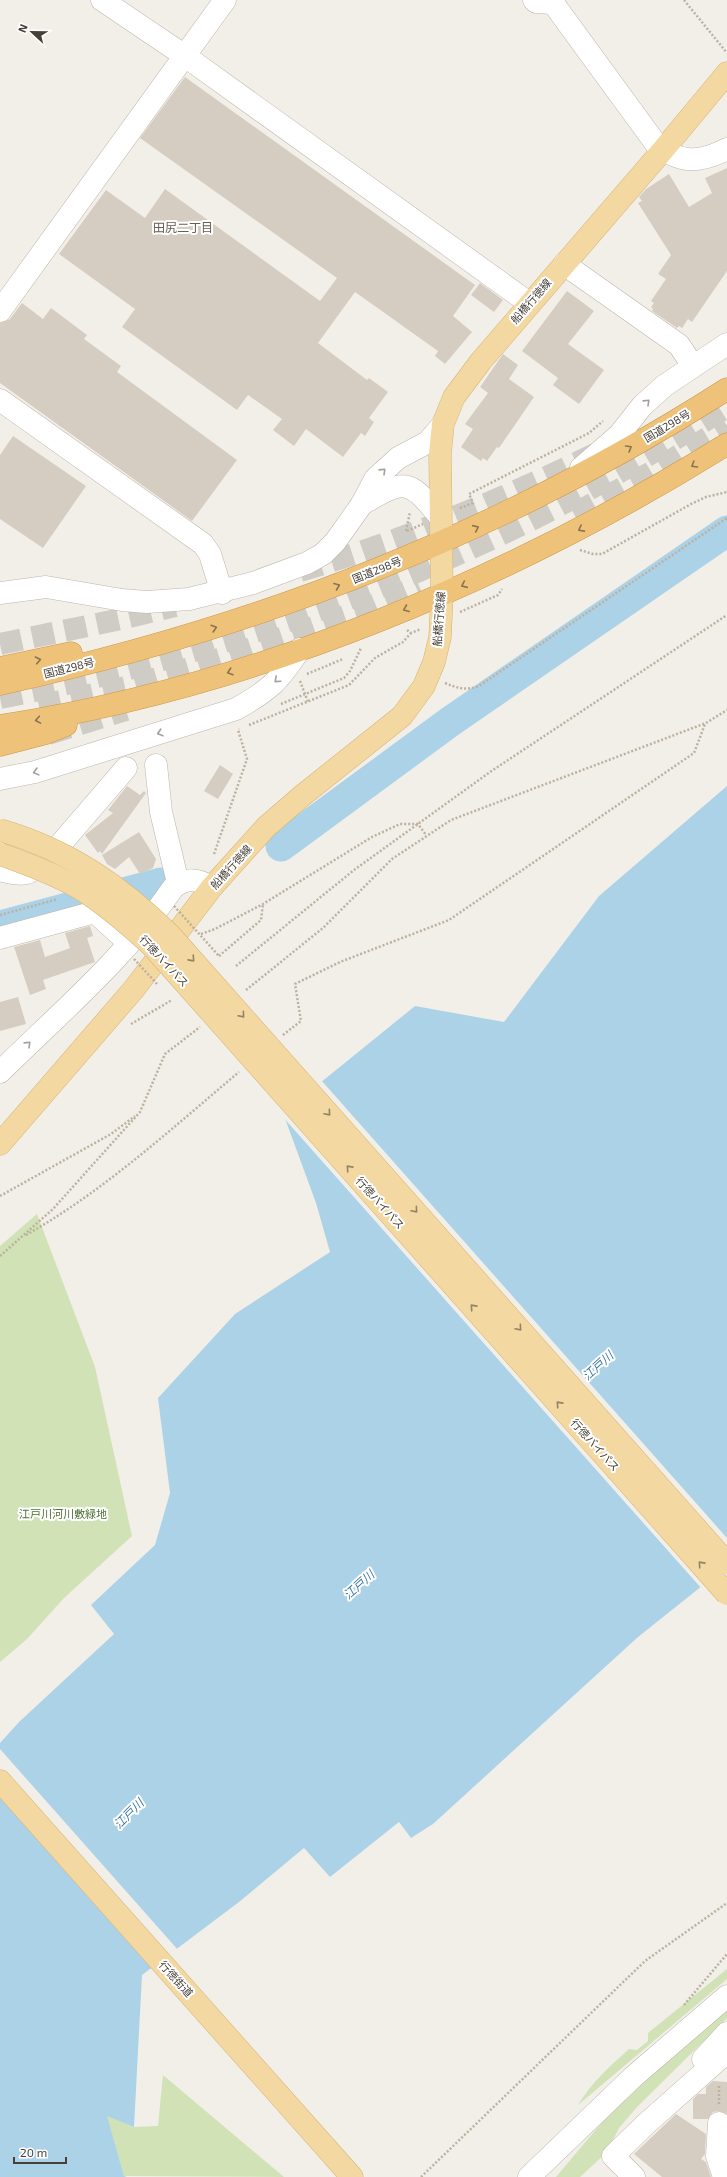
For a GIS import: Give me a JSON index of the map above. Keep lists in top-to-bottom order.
{
  "streets": {
    "highway": ["国道298号"],
    "main road": ["船橋行徳線", "行徳バイパス", "行徳街道"]
  },
  "crossings": [
    ["船橋行徳線", "国道298号"]
  ],
  "districts": ["田尻二丁目"],
  "water": ["江戸川"],
  "parks": ["江戸川河川敷緑地"],
  "scale_bar": "20 m",
  "north": "left"
}
